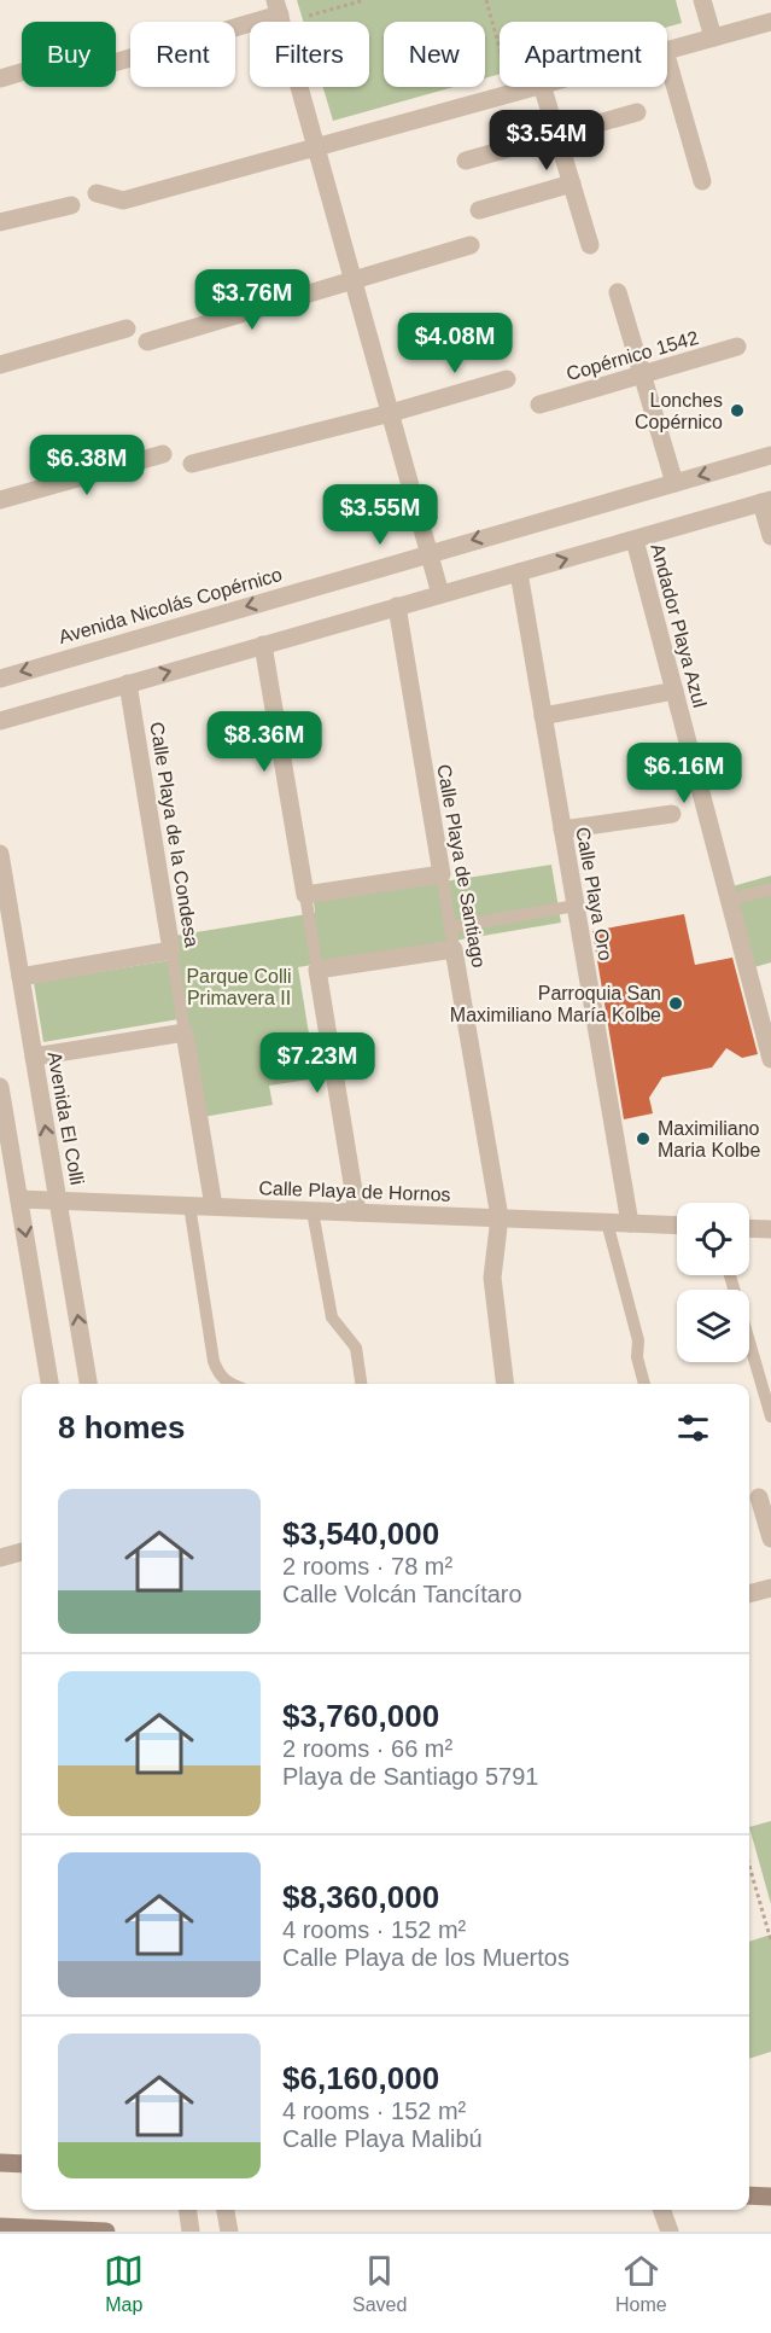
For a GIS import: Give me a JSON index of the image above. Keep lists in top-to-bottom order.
{
  "streets": {
    "street": [
      "Copérnico 1542",
      "Avenida Nicolás Copérnico",
      "Andador Playa Azul",
      "Calle Playa de la Condesa",
      "Calle Playa de Santiago",
      "Calle Playa Oro",
      "Avenida El Colli",
      "Calle Playa de Hornos"
    ]
  },
  "crossings": [
    ["Calle Playa de la Condesa", "Calle Playa de Hornos"],
    ["Calle Playa de Santiago", "Calle Playa de Hornos"],
    ["Calle Playa Oro", "Calle Playa de Hornos"],
    ["Avenida El Colli", "Calle Playa de Hornos"]
  ],
  "parks": ["Parque Colli Primavera II"],
  "places": ["Lonches Copérnico", "Parroquia San Maximiliano María Kolbe", "Maximiliano Maria Kolbe"],
  "page": {
    "chip": [
      "Buy",
      "Rent",
      "Filters",
      "New",
      "Apartment"
    ],
    "price": [
      "$3.54M",
      "$3.76M",
      "$4.08M",
      "$6.38M",
      "$3.55M",
      "$8.36M",
      "$6.16M",
      "$7.23M"
    ],
    "heading": "8 homes",
    "list": [
      {
        "name": "$3,540,000",
        "note": "2 rooms · 78 m² · Calle Volcán Tancítaro"
      },
      {
        "name": "$3,760,000",
        "note": "2 rooms · 66 m² · Playa de Santiago 5791"
      },
      {
        "name": "$8,360,000",
        "note": "4 rooms · 152 m² · Calle Playa de los Muertos"
      },
      {
        "name": "$6,160,000",
        "note": "4 rooms · 152 m² · Calle Playa Malibú"
      }
    ],
    "tabs": ["Map", "Saved", "Home"]
  }
}
